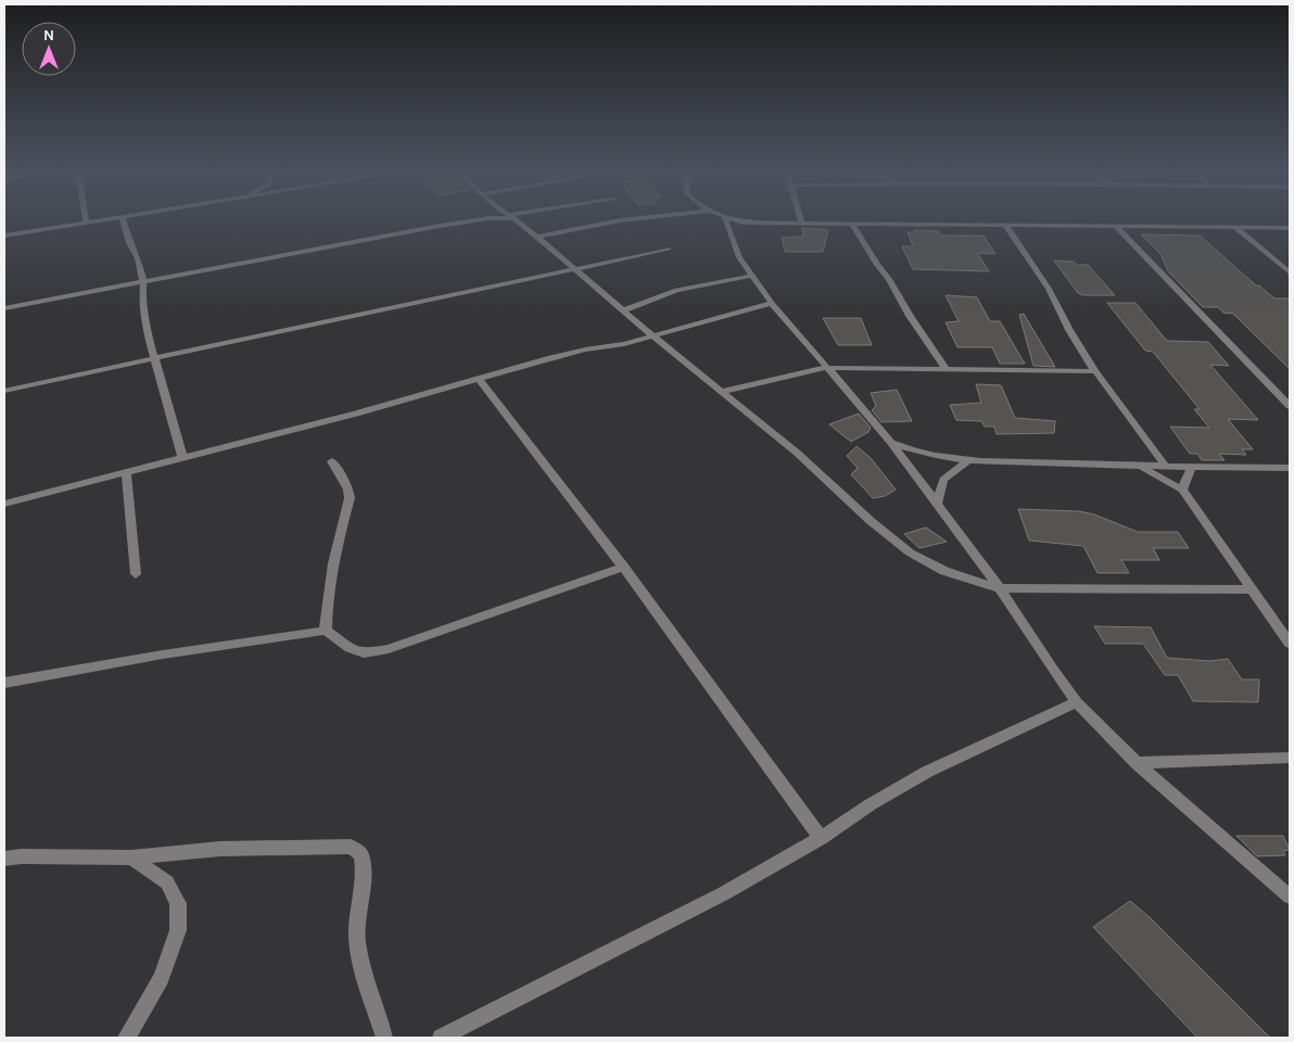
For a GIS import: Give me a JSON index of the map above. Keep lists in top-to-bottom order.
{
  "north": "top"
}
